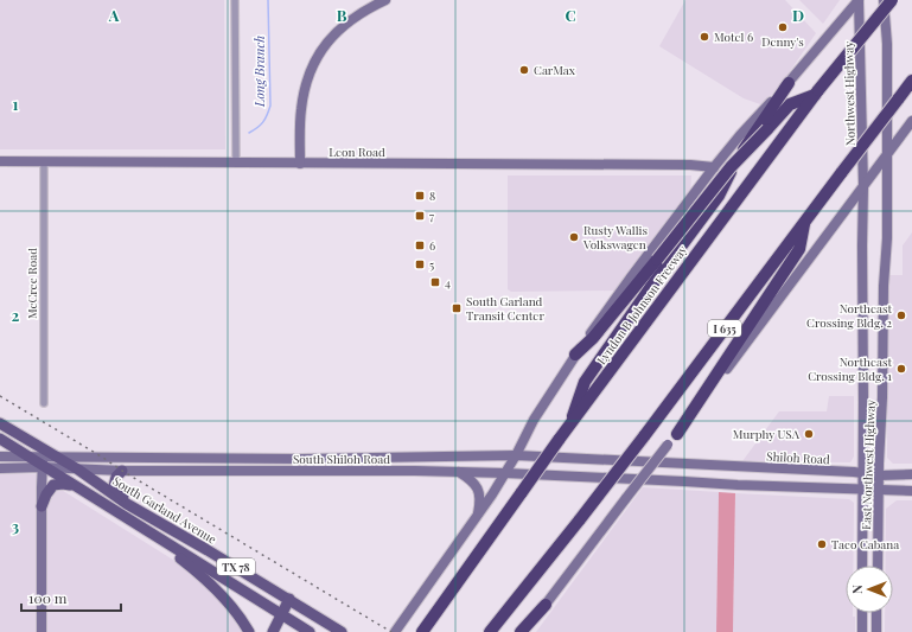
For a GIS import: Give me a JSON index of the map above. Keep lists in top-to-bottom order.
{
  "streets": {
    "highway": ["Lyndon B Johnson Freeway", "I 635"],
    "main road": [
      "Northwest Highway",
      "Leon Road",
      "Shiloh Road",
      "South Shiloh Road",
      "East Northwest Highway",
      "South Garland Avenue",
      "TX 78"
    ],
    "street": ["McCree Road"]
  },
  "crossings": [
    ["Northwest Highway", "Lyndon B Johnson Freeway"],
    ["Northwest Highway", "East Northwest Highway"],
    ["Leon Road", "McCree Road"],
    ["Leon Road", "Lyndon B Johnson Freeway"],
    ["Lyndon B Johnson Freeway", "South Shiloh Road"],
    ["Shiloh Road", "South Shiloh Road"],
    ["Shiloh Road", "East Northwest Highway"],
    ["South Shiloh Road", "South Garland Avenue"],
    ["South Shiloh Road", "TX 78"]
  ],
  "water": ["Long Branch"],
  "places": {
    "other": [
      "Denny's",
      "Motel 6",
      "CarMax",
      "Rusty Wallis Volkswagen",
      "Northeast Crossing Bldg. 2",
      "Northeast Crossing Bldg. 1",
      "Murphy USA",
      "Taco Cabana"
    ],
    "transit": [
      "8",
      "7",
      "6",
      "5",
      "4",
      "South Garland Transit Center"
    ]
  },
  "scale_bar": "100 m",
  "north": "left",
  "grid": {
    "columns": [
      "A",
      "B",
      "C",
      "D"
    ],
    "rows": ["1", "2", "3"]
  }
}
